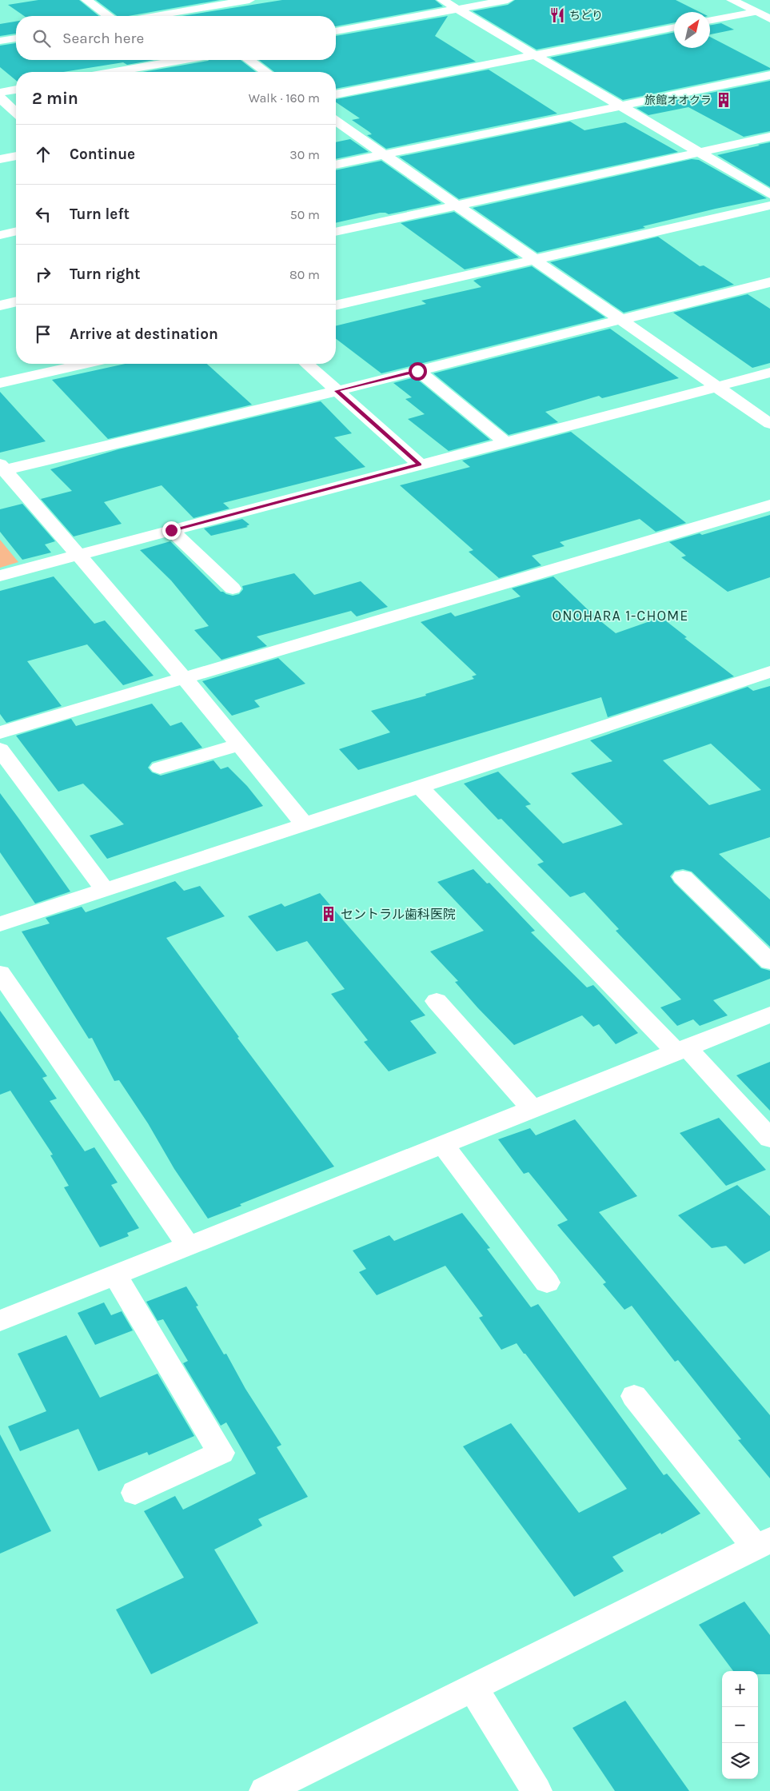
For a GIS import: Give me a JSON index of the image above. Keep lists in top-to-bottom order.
{
  "districts": ["ONOHARA 1-CHOME"],
  "places": {
    "restaurant": ["ちどり"],
    "building": ["旅館オオクラ", "セントラル歯科医院"]
  },
  "north": "top right",
  "page": {
    "search": "Search here",
    "heading": ["2 min", "Walk · 160 m"],
    "list": [
      ["Continue", "30 m"],
      ["Turn left", "50 m"],
      ["Turn right", "80 m"],
      "Arrive at destination"
    ],
    "map_buttons": ["+", "−"]
  }
}
